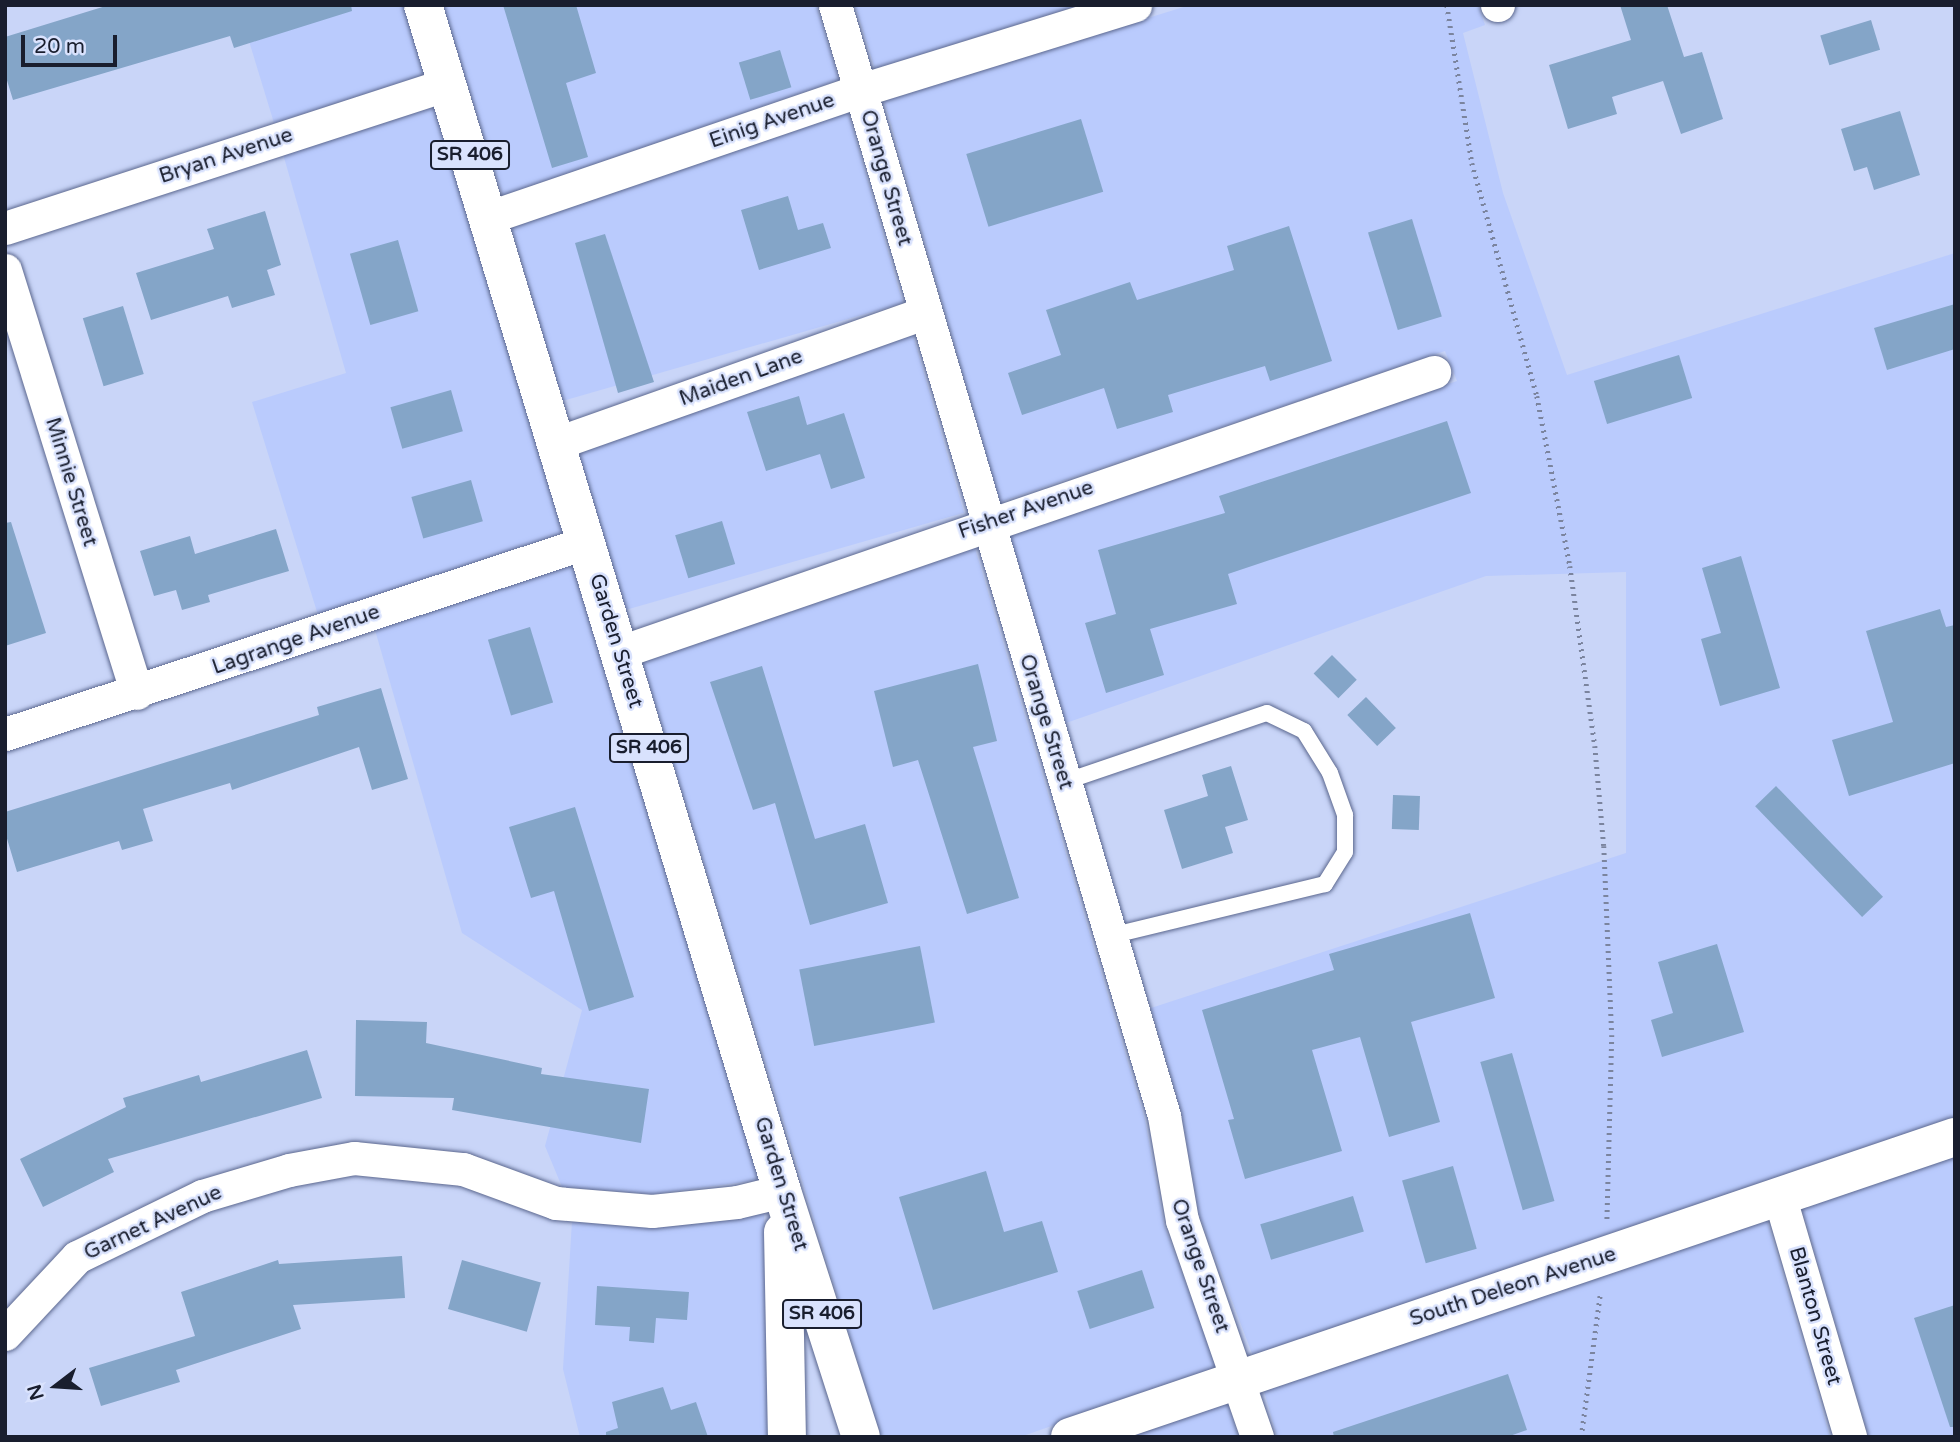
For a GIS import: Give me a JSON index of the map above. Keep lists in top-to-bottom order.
{
  "streets": {
    "main road": ["SR 406", "Garden Street", "South Deleon Avenue"],
    "street": [
      "Einig Avenue",
      "Bryan Avenue",
      "Orange Street",
      "Maiden Lane",
      "Minnie Street",
      "Fisher Avenue",
      "Lagrange Avenue",
      "Garnet Avenue",
      "Blanton Street"
    ]
  },
  "crossings": [
    ["Einig Avenue", "Orange Street"],
    ["Einig Avenue", "Garden Street"],
    ["Bryan Avenue", "Garden Street"],
    ["Orange Street", "Maiden Lane"],
    ["Orange Street", "Fisher Avenue"],
    ["Orange Street", "South Deleon Avenue"],
    ["Maiden Lane", "Garden Street"],
    ["Minnie Street", "Lagrange Avenue"],
    ["Fisher Avenue", "Garden Street"],
    ["Lagrange Avenue", "Garden Street"],
    ["Garden Street", "Garnet Avenue"],
    ["South Deleon Avenue", "Blanton Street"]
  ],
  "scale_bar": "20 m",
  "north": "left"
}
